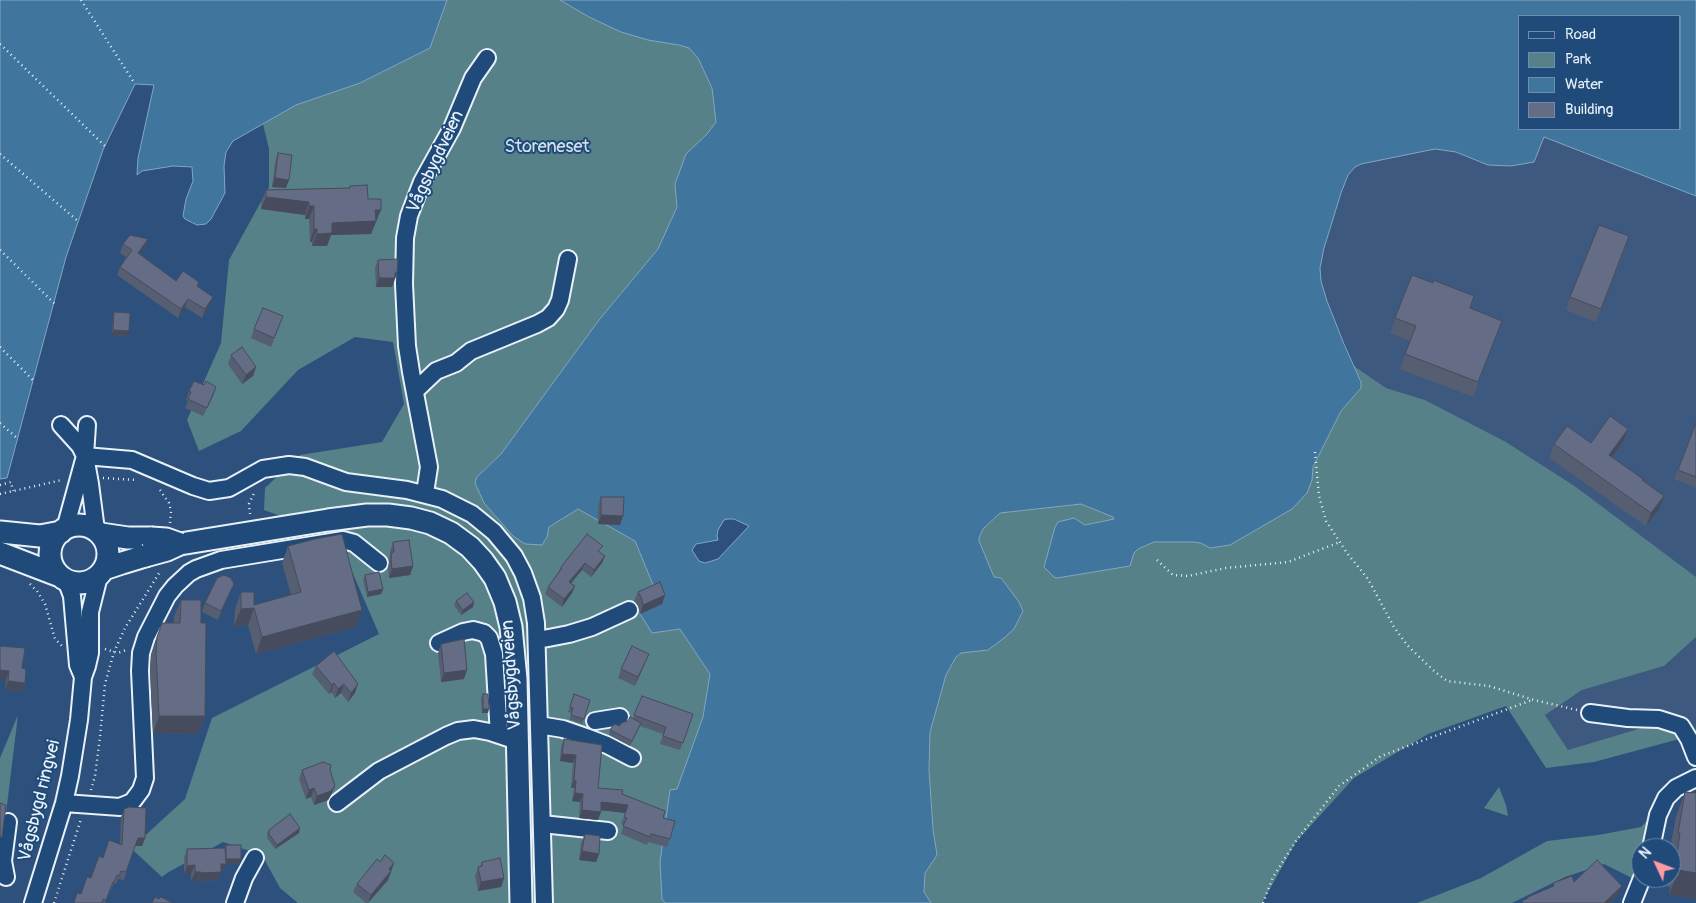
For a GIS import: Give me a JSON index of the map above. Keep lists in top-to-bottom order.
{
  "streets": {
    "main road": ["Vågsbygdveien"],
    "street": ["Vågsbygd ringvei"]
  },
  "crossings": [
    ["Vågsbygdveien", "Vågsbygd ringvei"]
  ],
  "parks": ["Storeneset"],
  "legend": [
    "Road",
    "Park",
    "Water",
    "Building"
  ],
  "north": "top left"
}
